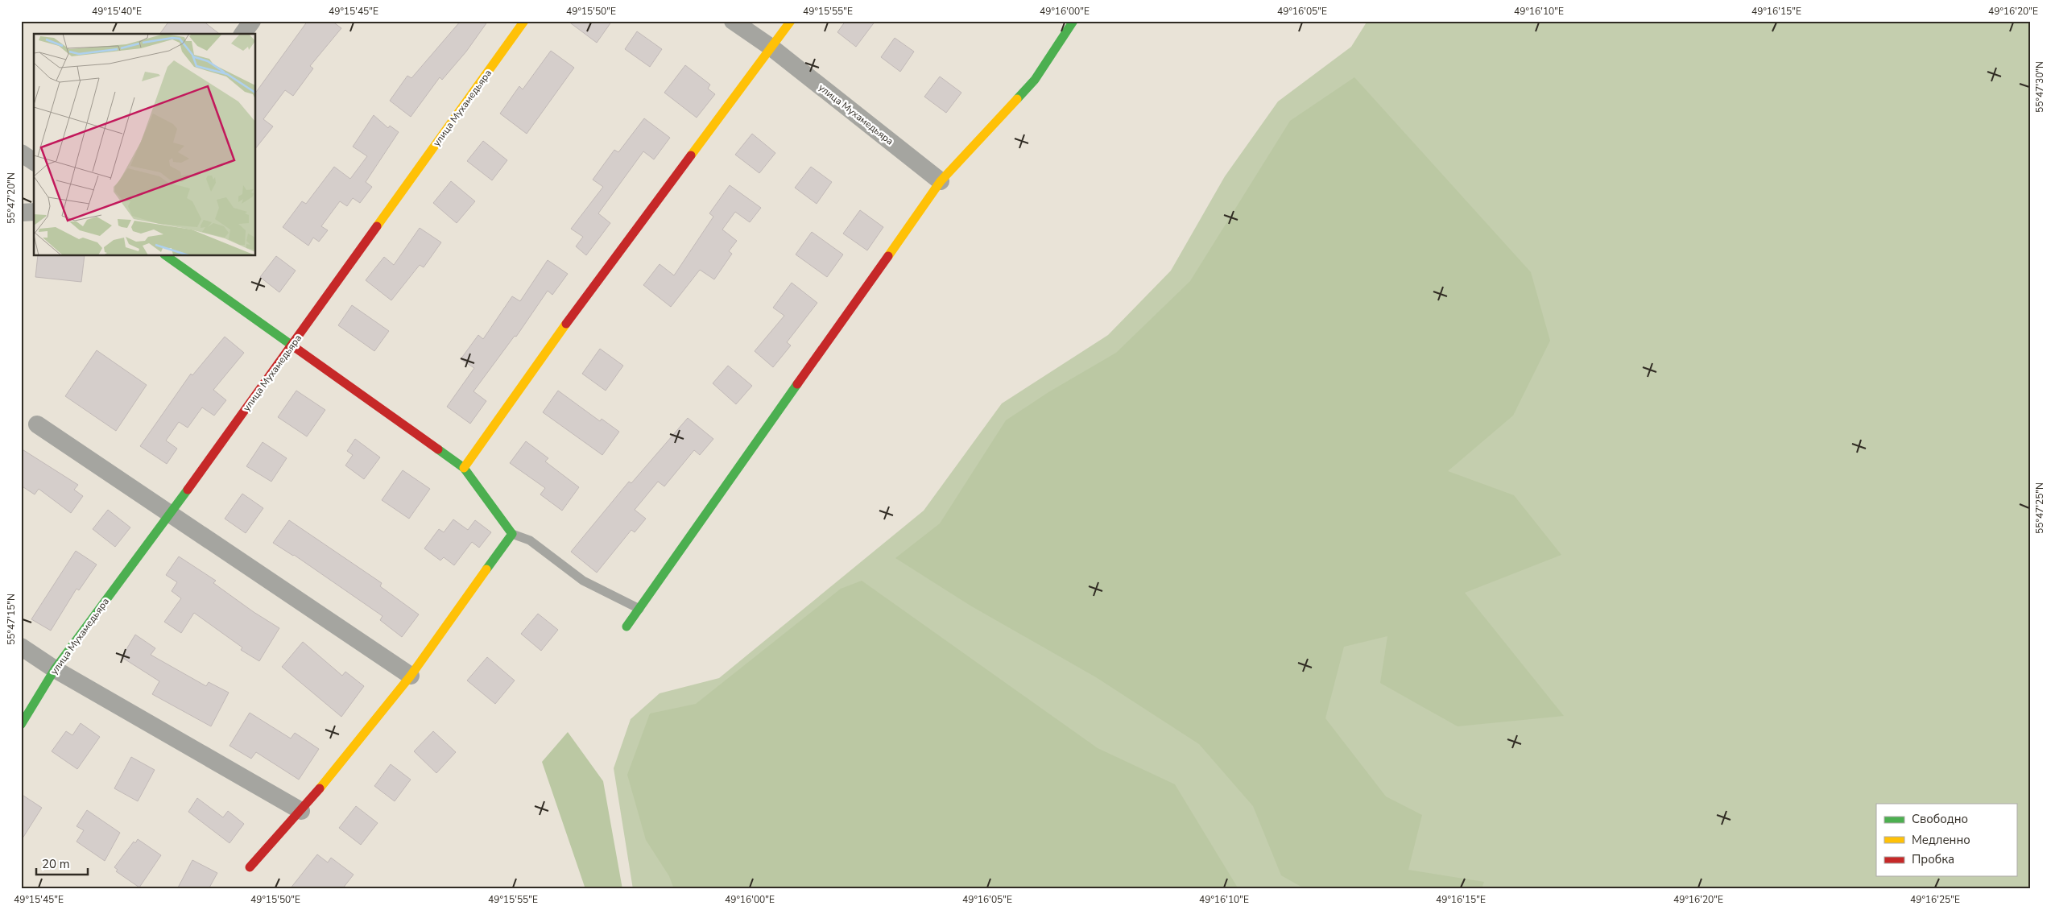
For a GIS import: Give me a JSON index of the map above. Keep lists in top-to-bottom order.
{
  "streets": {
    "street": ["улица Мухамедьяра"]
  },
  "legend": ["Свободно", "Медленно", "Пробка"],
  "scale_bar": "20 m",
  "coordinates": [
    "49°15'40\"E",
    "49°15'45\"E",
    "49°15'50\"E",
    "49°15'55\"E",
    "49°16'00\"E",
    "49°16'05\"E",
    "49°16'10\"E",
    "49°16'15\"E",
    "49°16'20\"E",
    "55°47'30\"N",
    "55°47'20\"N",
    "55°47'25\"N",
    "55°47'15\"N",
    "49°16'25\"E"
  ]
}
